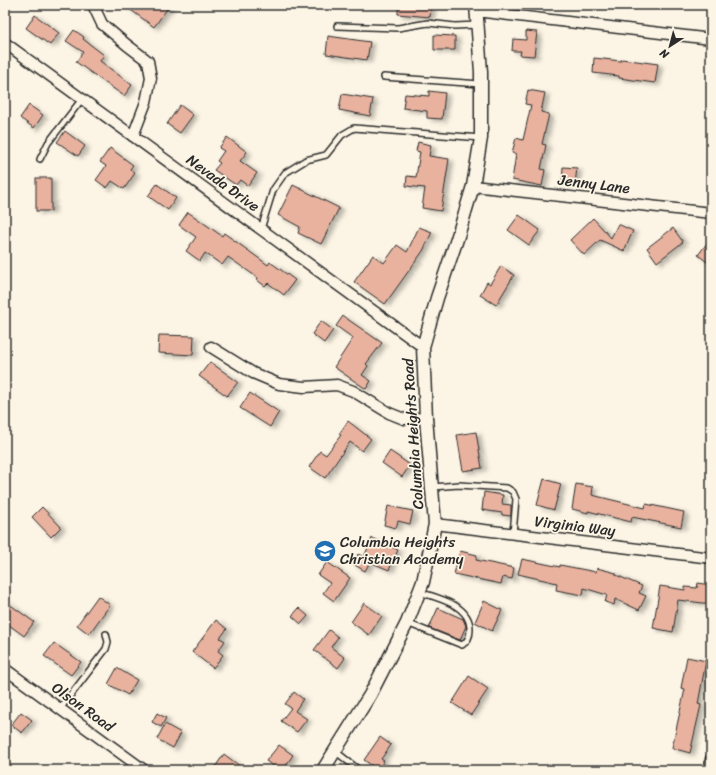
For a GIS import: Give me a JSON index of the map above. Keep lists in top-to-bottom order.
{
  "streets": {
    "street": [
      "Nevada Drive",
      "Jenny Lane",
      "Columbia Heights Road",
      "Virginia Way",
      "Olson Road"
    ]
  },
  "crossings": [
    ["Nevada Drive", "Columbia Heights Road"],
    ["Jenny Lane", "Columbia Heights Road"],
    ["Columbia Heights Road", "Virginia Way"]
  ],
  "places": {
    "school or university": ["Columbia Heights Christian Academy"]
  },
  "north": "bottom left"
}
